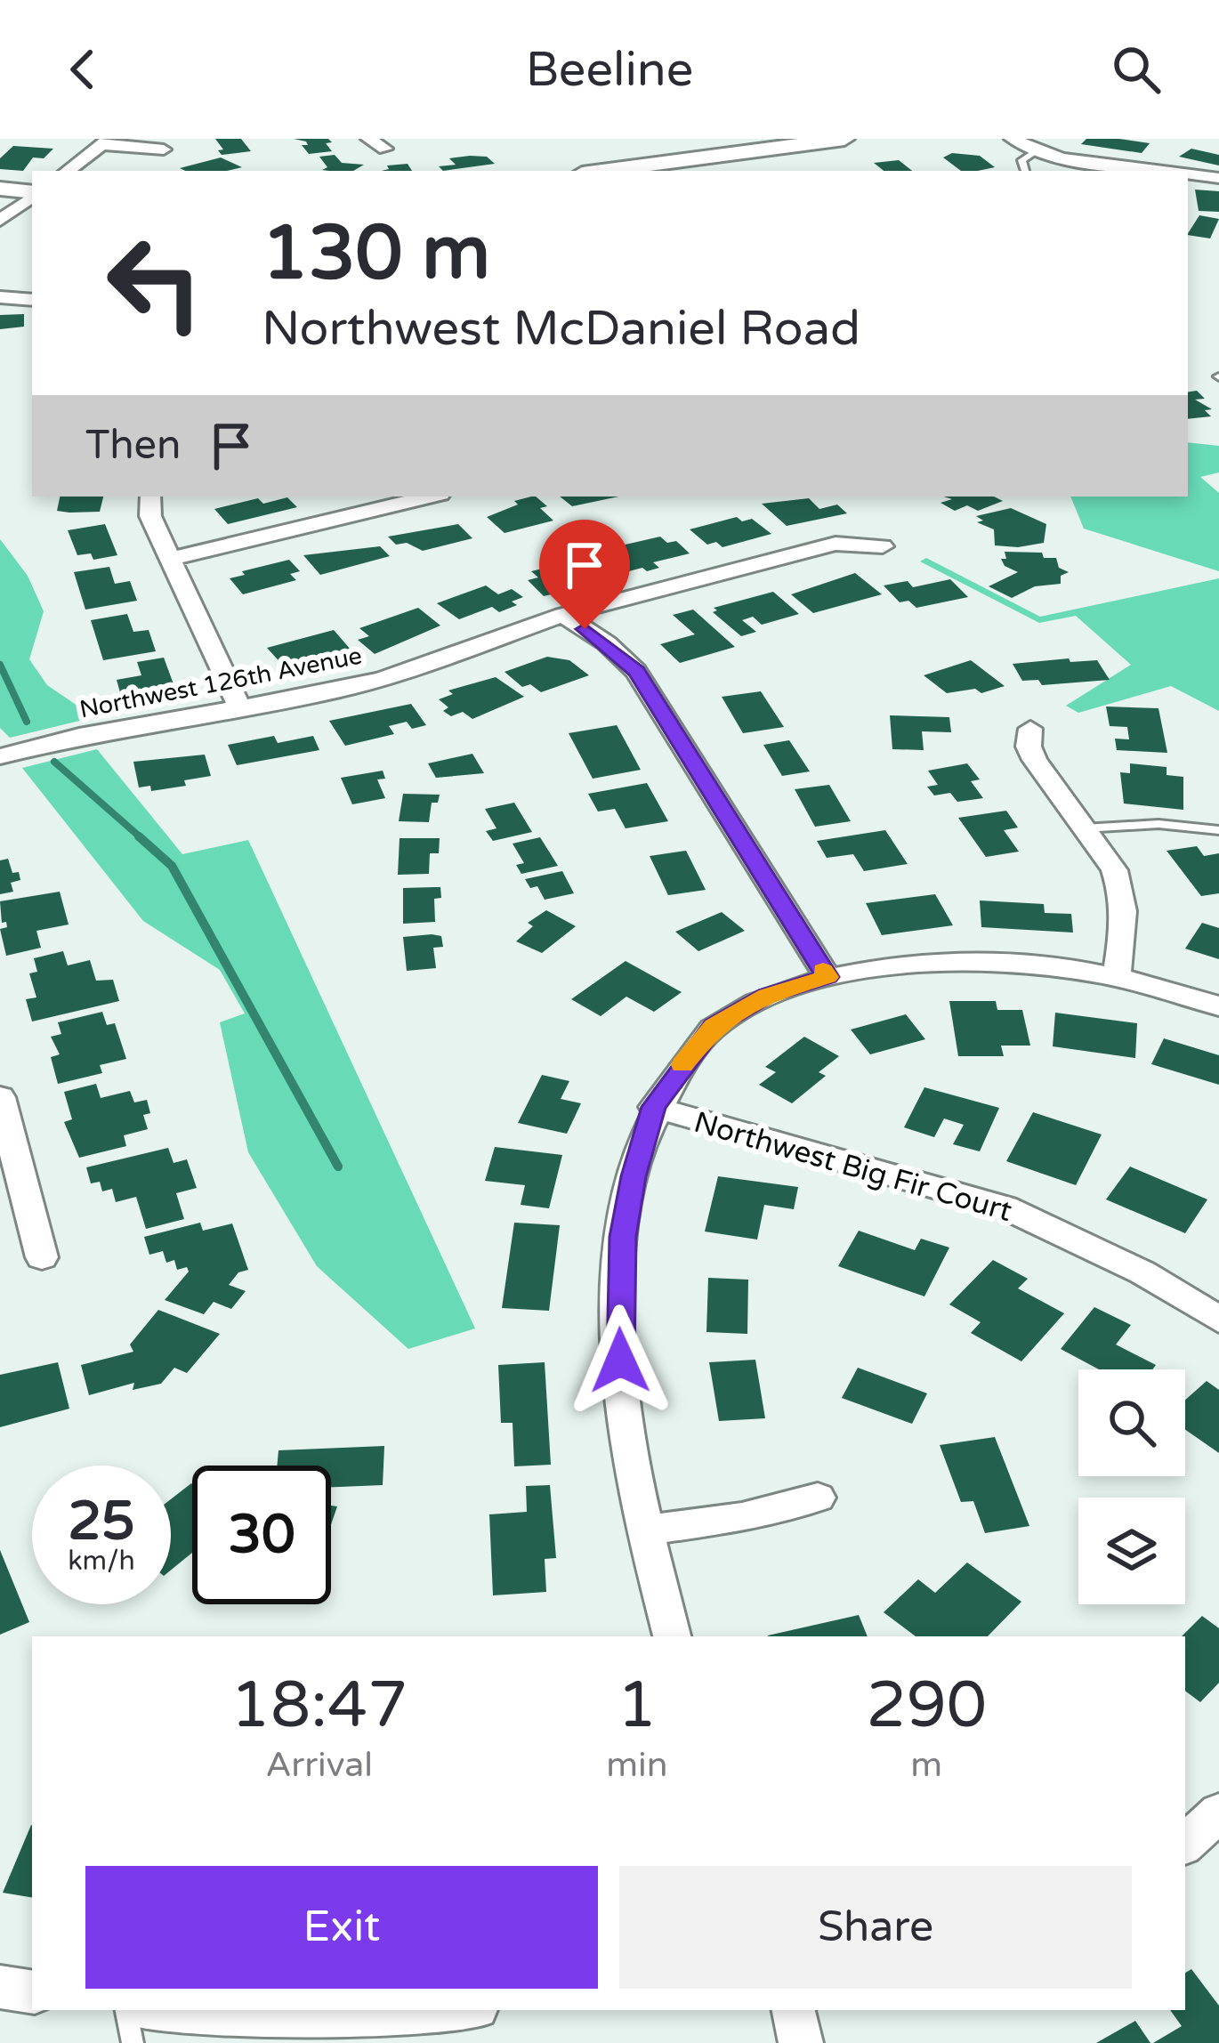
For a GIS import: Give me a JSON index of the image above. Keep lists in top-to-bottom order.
{
  "streets": {
    "street": ["Northwest 126th Avenue", "Northwest Big Fir Court"]
  },
  "page": {
    "header": "Beeline",
    "turn": ["130 m", "Northwest McDaniel Road"],
    "then": "Then",
    "speed": "25 km/h",
    "limit": "30",
    "eta": [
      "18:47",
      "Arrival",
      "1",
      "min",
      "290",
      "m"
    ],
    "buttons": ["Exit", "Share"]
  }
}
